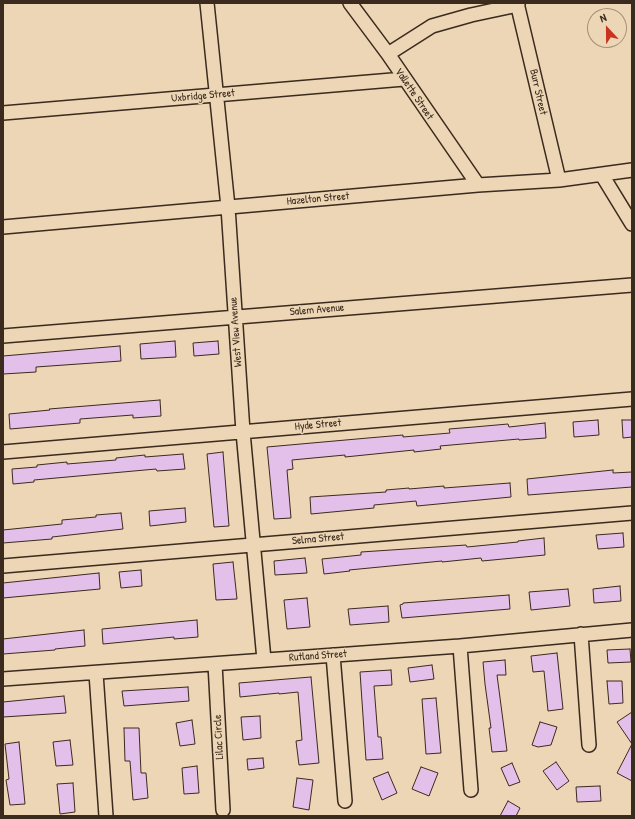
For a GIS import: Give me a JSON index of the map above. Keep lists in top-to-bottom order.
{
  "streets": {
    "street": [
      "Burr Street",
      "Vallette Street",
      "Uxbridge Street",
      "Hazelton Street",
      "Salem Avenue",
      "West View Avenue",
      "Hyde Street",
      "Selma Street",
      "Rutland Street",
      "Lilac Circle"
    ]
  },
  "crossings": [
    ["Burr Street", "Hazelton Street"],
    ["Vallette Street", "Uxbridge Street"],
    ["Vallette Street", "Hazelton Street"],
    ["Uxbridge Street", "West View Avenue"],
    ["Hazelton Street", "West View Avenue"],
    ["Salem Avenue", "West View Avenue"],
    ["West View Avenue", "Hyde Street"],
    ["West View Avenue", "Selma Street"],
    ["West View Avenue", "Rutland Street"],
    ["Rutland Street", "Lilac Circle"]
  ],
  "north": "top"
}
